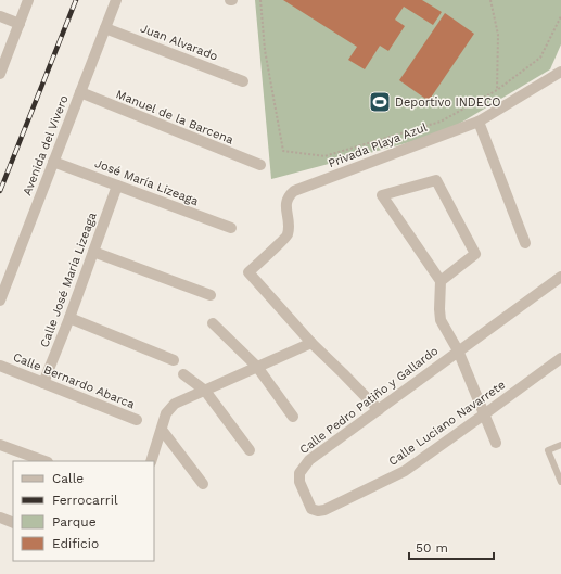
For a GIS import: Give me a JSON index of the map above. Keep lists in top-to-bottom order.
{
  "streets": {
    "street": [
      "Juan Alvarado",
      "Manuel de la Barcena",
      "Avenida del Vivero",
      "Privada Playa Azul",
      "José María Lizeaga",
      "Calle José María Lizeaga",
      "Calle Bernardo Abarca",
      "Calle Pedro Patiño y Gallardo",
      "Calle Luciano Navarrete"
    ]
  },
  "crossings": [
    ["Juan Alvarado", "Avenida del Vivero"],
    ["Manuel de la Barcena", "Avenida del Vivero"],
    ["Avenida del Vivero", "José María Lizeaga"],
    ["José María Lizeaga", "Calle José María Lizeaga"],
    ["Calle José María Lizeaga", "Calle Bernardo Abarca"],
    ["Calle Pedro Patiño y Gallardo", "Calle Luciano Navarrete"]
  ],
  "places": {
    "sports": ["Deportivo INDECO"]
  },
  "legend": [
    "Calle",
    "Ferrocarril",
    "Parque",
    "Edificio"
  ],
  "scale_bar": "50 m"
}
